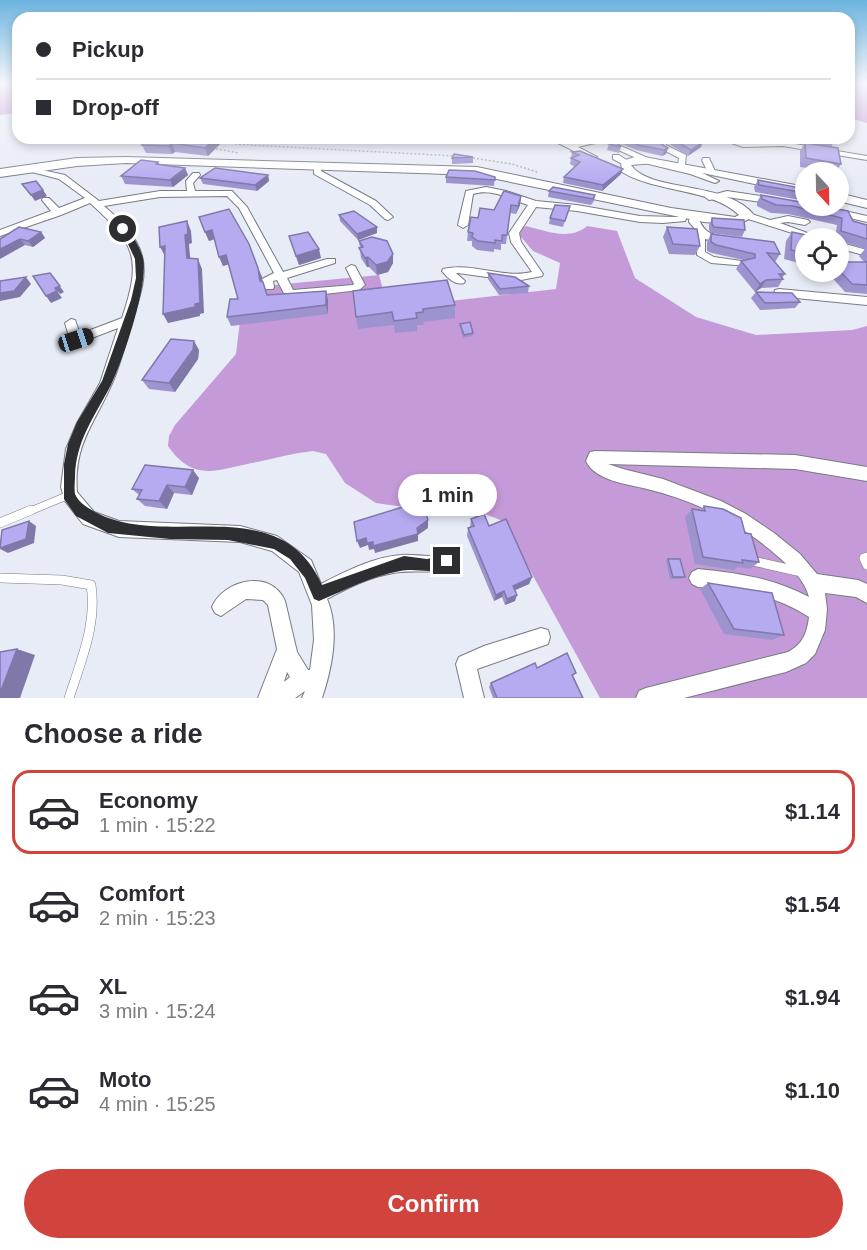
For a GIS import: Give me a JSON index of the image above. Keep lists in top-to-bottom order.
{
  "north": "bottom",
  "page": {
    "banner": ["Pickup", "Drop-off"],
    "bubble": "1 min",
    "heading": "Choose a ride",
    "list": [
      {
        "name": "Economy",
        "note": "1 min · 15:22",
        "value": "$1.14"
      },
      {
        "name": "Comfort",
        "note": "2 min · 15:23",
        "value": "$1.54"
      },
      {
        "name": "XL",
        "note": "3 min · 15:24",
        "value": "$1.94"
      },
      {
        "name": "Moto",
        "note": "4 min · 15:25",
        "value": "$1.10"
      }
    ],
    "buttons": "Confirm"
  }
}
